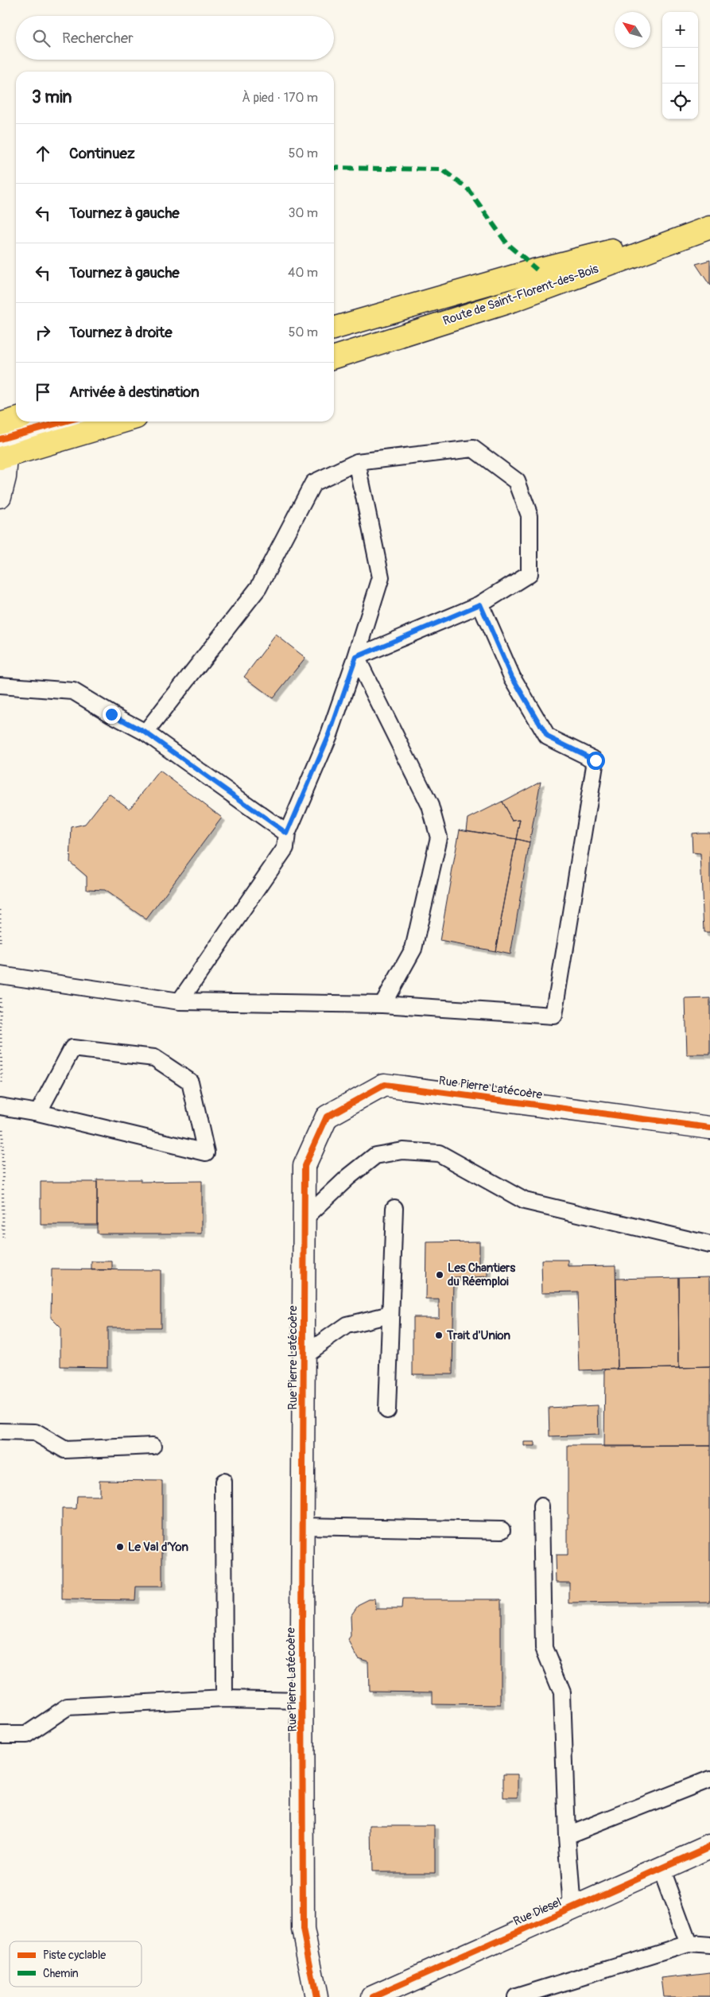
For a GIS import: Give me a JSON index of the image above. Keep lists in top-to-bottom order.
{
  "streets": {
    "main road": ["Route de Saint-Florent-des-Bois"],
    "street": ["Rue Pierre Latécoère", "Rue Diesel"]
  },
  "places": ["Les Chantiers du Réemploi", "Trait d'Union", "Le Val d'Yon"],
  "legend": ["Piste cyclable", "Chemin"],
  "north": "top left",
  "page": {
    "map_buttons": ["+", "−"],
    "search": "Rechercher",
    "heading": ["3 min", "À pied · 170 m"],
    "list": [
      ["Continuez", "50 m"],
      ["Tournez à gauche", "30 m"],
      ["Tournez à gauche", "40 m"],
      ["Tournez à droite", "50 m"],
      "Arrivée à destination"
    ]
  }
}
